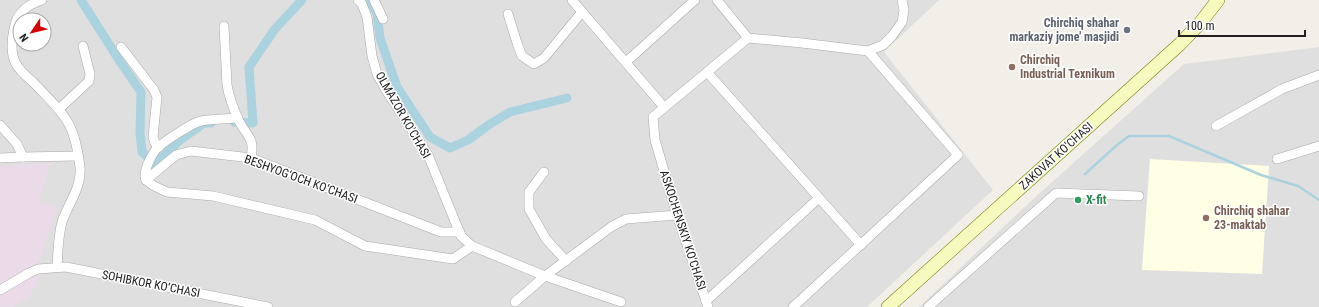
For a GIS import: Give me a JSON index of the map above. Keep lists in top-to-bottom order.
{
  "streets": {
    "main road": ["ZAKOVAT KO'CHASI"],
    "street": [
      "OLMAZOR KO'CHASI",
      "BESHYOG‘OCH KO‘CHASI",
      "ASKOCHENSKIY KO'CHASI",
      "SOHIBKOR KO‘CHASI"
    ]
  },
  "crossings": [
    ["OLMAZOR KO'CHASI", "BESHYOG‘OCH KO‘CHASI"]
  ],
  "places": [
    "Chirchiq shahar markaziy jome' masjidi",
    "Chirchiq Industrial Texnikum",
    "X-fit",
    "Chirchiq shahar 23-maktab"
  ],
  "scale_bar": "100 m",
  "north": "bottom left"
}
